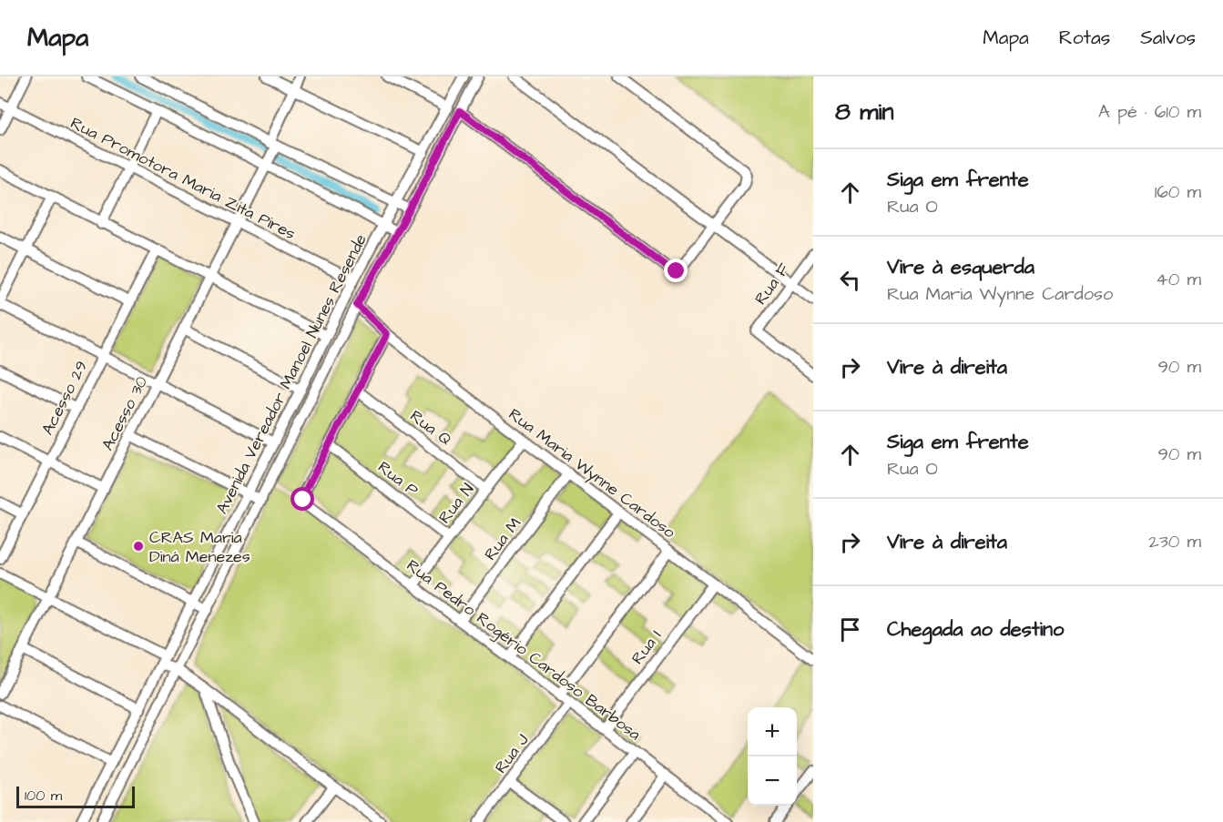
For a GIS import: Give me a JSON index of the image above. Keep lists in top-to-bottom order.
{
  "streets": {
    "street": [
      "Rua Promotora Maria Zita Pires",
      "Rua F",
      "Avenida Vereador Manoel Nunes Resende",
      "Acesso 29",
      "Acesso 30",
      "Rua Q",
      "Rua Maria Wynne Cardoso",
      "Rua P",
      "Rua N",
      "Rua M",
      "Rua I",
      "Rua Pedro Rogério Cardoso Barbosa",
      "Rua J"
    ]
  },
  "crossings": [
    ["Rua Promotora Maria Zita Pires", "Avenida Vereador Manoel Nunes Resende"],
    ["Rua Promotora Maria Zita Pires", "Acesso 30"],
    ["Avenida Vereador Manoel Nunes Resende", "Rua Maria Wynne Cardoso"],
    ["Rua Q", "Rua N"],
    ["Rua Maria Wynne Cardoso", "Rua N"],
    ["Rua Maria Wynne Cardoso", "Rua M"],
    ["Rua Maria Wynne Cardoso", "Rua I"],
    ["Rua P", "Rua N"],
    ["Rua P", "Rua Pedro Rogério Cardoso Barbosa"],
    ["Rua N", "Rua Pedro Rogério Cardoso Barbosa"],
    ["Rua M", "Rua Pedro Rogério Cardoso Barbosa"],
    ["Rua I", "Rua Pedro Rogério Cardoso Barbosa"],
    ["Rua Pedro Rogério Cardoso Barbosa", "Rua J"]
  ],
  "places": ["CRAS Maria Diná Menezes"],
  "scale_bar": "100 m",
  "page": {
    "header": "Mapa",
    "nav": ["Mapa", "Rotas", "Salvos"],
    "heading": ["8 min", "A pé · 610 m"],
    "list": [
      ["Siga em frente", "Rua O", "160 m"],
      ["Vire à esquerda", "Rua Maria Wynne Cardoso", "40 m"],
      ["Vire à direita", "90 m"],
      ["Siga em frente", "Rua O", "90 m"],
      ["Vire à direita", "230 m"],
      "Chegada ao destino"
    ],
    "map_buttons": ["+", "−"],
    "scale": "100 m"
  }
}
